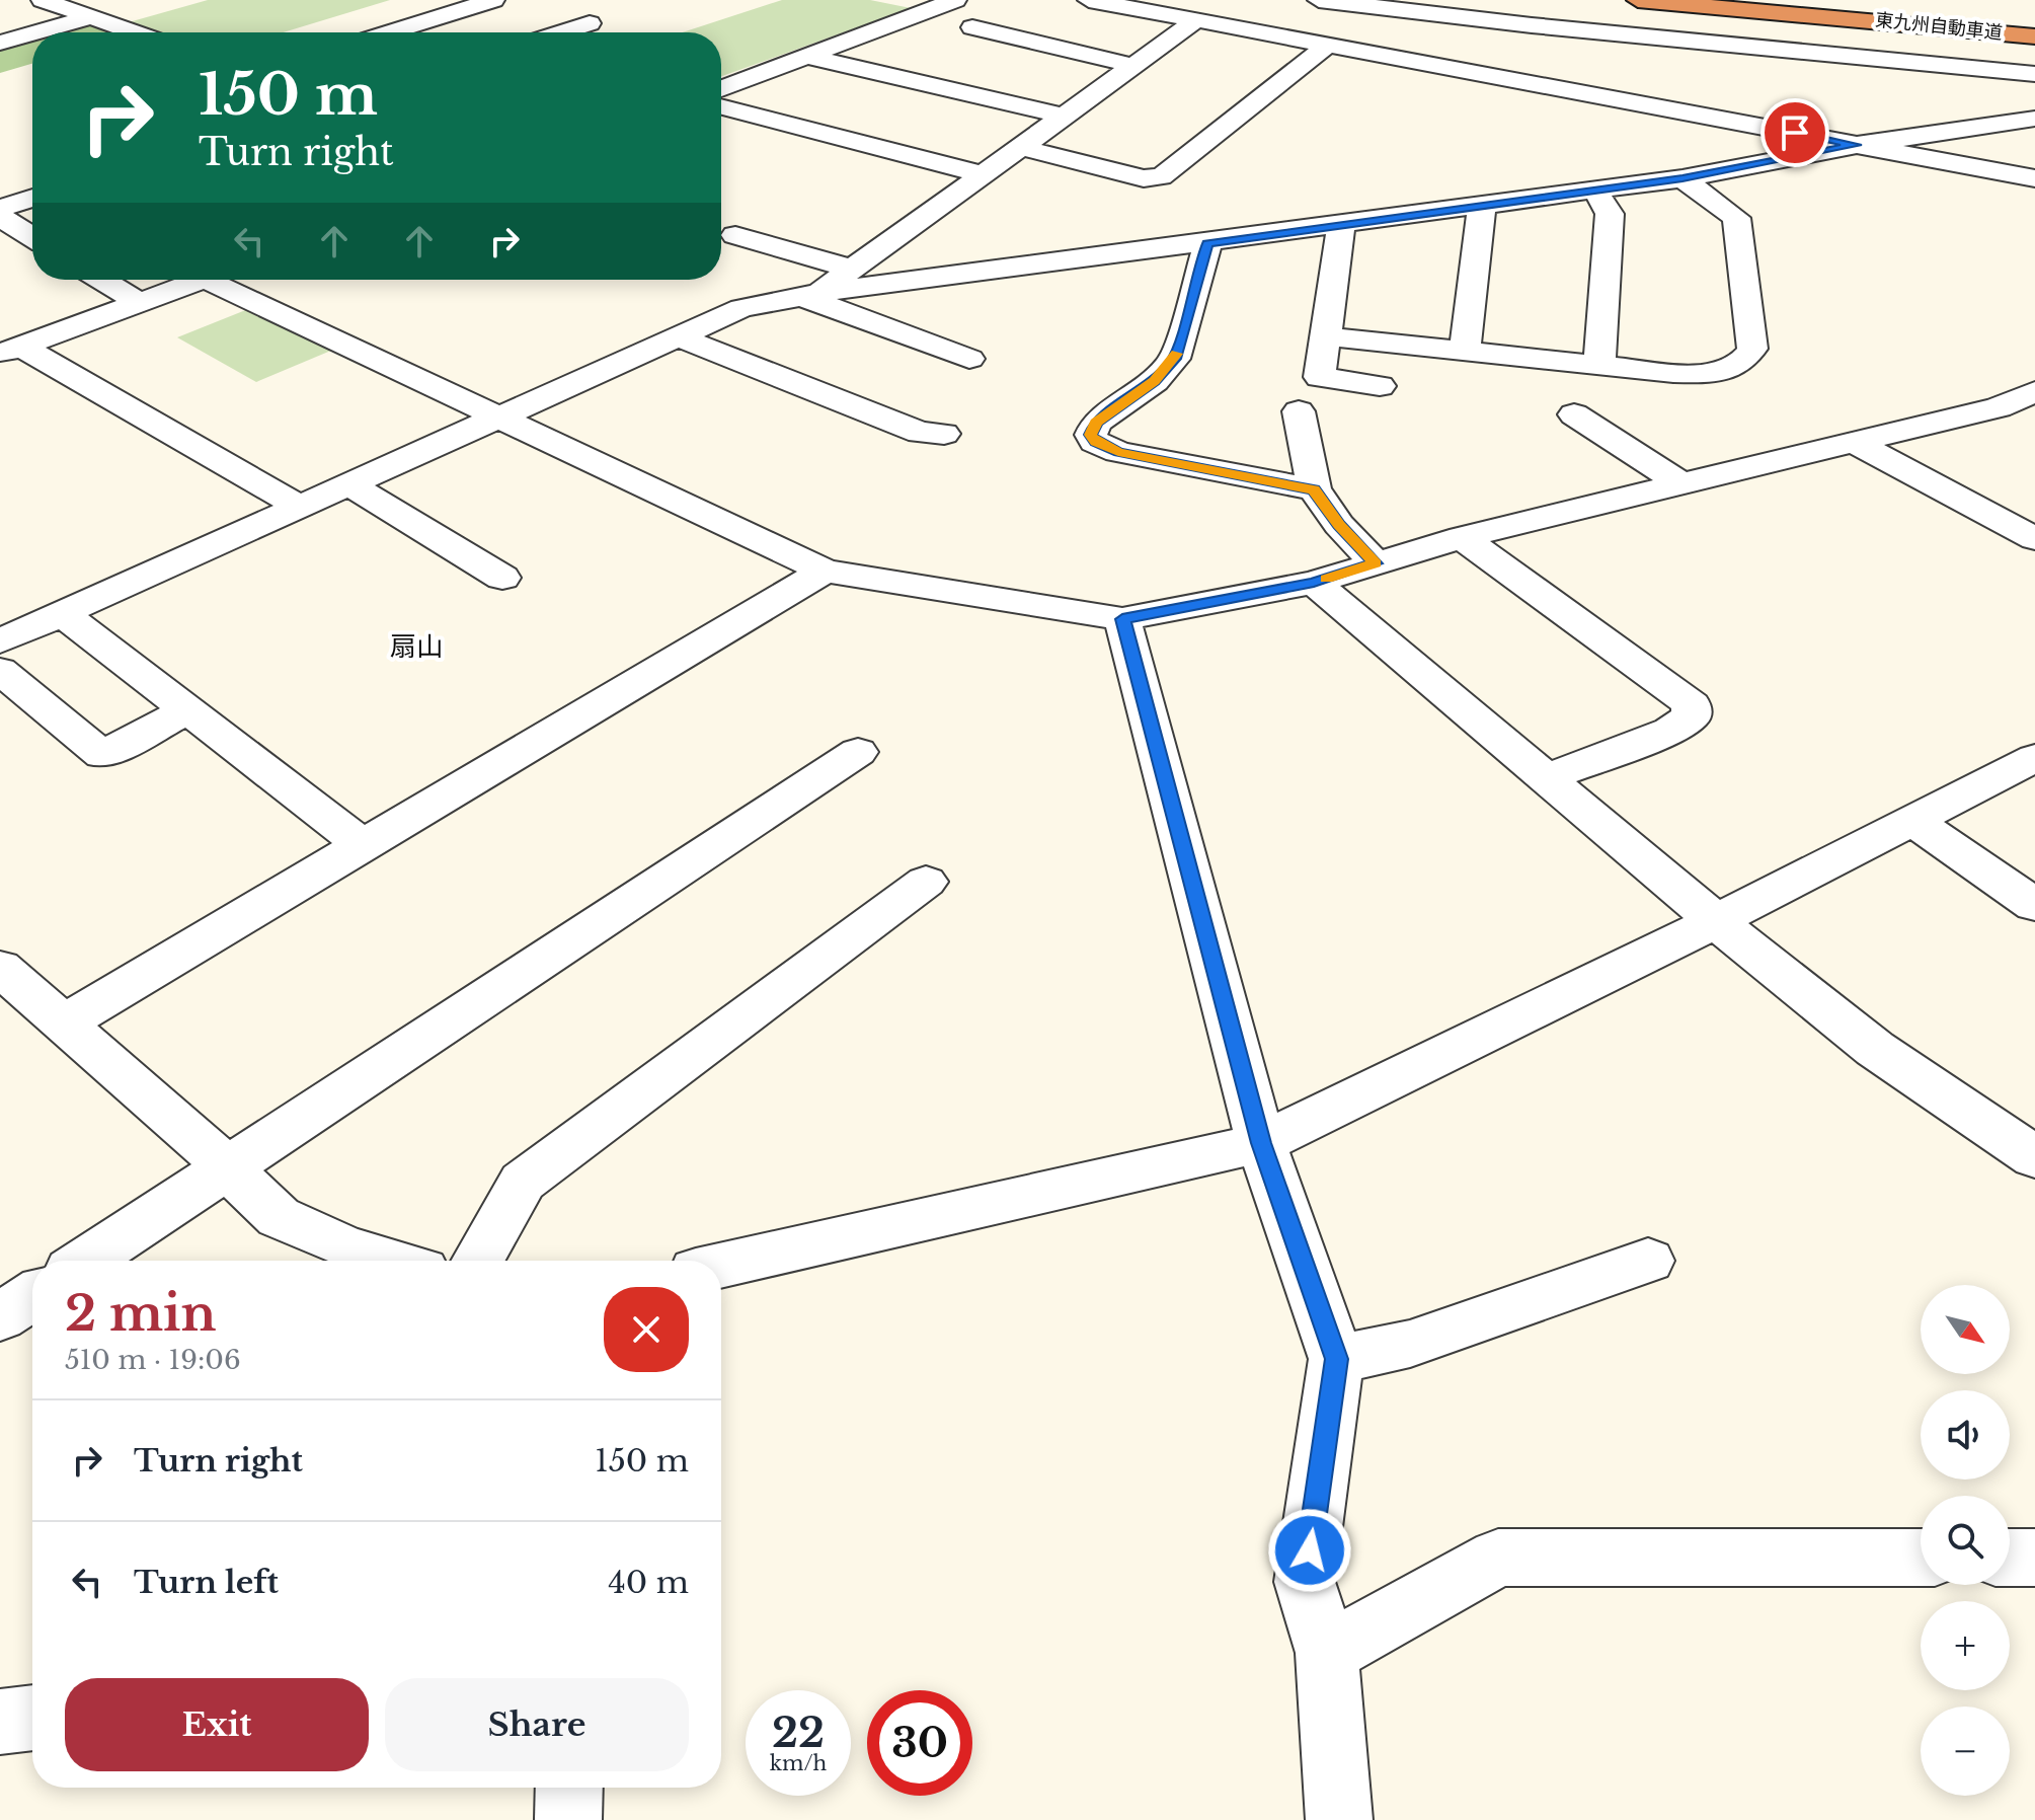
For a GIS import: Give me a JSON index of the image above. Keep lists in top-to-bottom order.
{
  "streets": {
    "highway": ["東九州自動車道"]
  },
  "districts": ["扇山"],
  "north": "bottom right",
  "page": {
    "turn": ["150 m", "Turn right"],
    "heading": ["2 min", "510 m · 19:06"],
    "map_buttons": ["+", "−"],
    "list": [
      {
        "name": "Turn right",
        "value": "150 m"
      },
      {
        "name": "Turn left",
        "value": "40 m"
      }
    ],
    "buttons": ["Exit", "Share"],
    "speed": "22 km/h",
    "limit": "30"
  }
}
